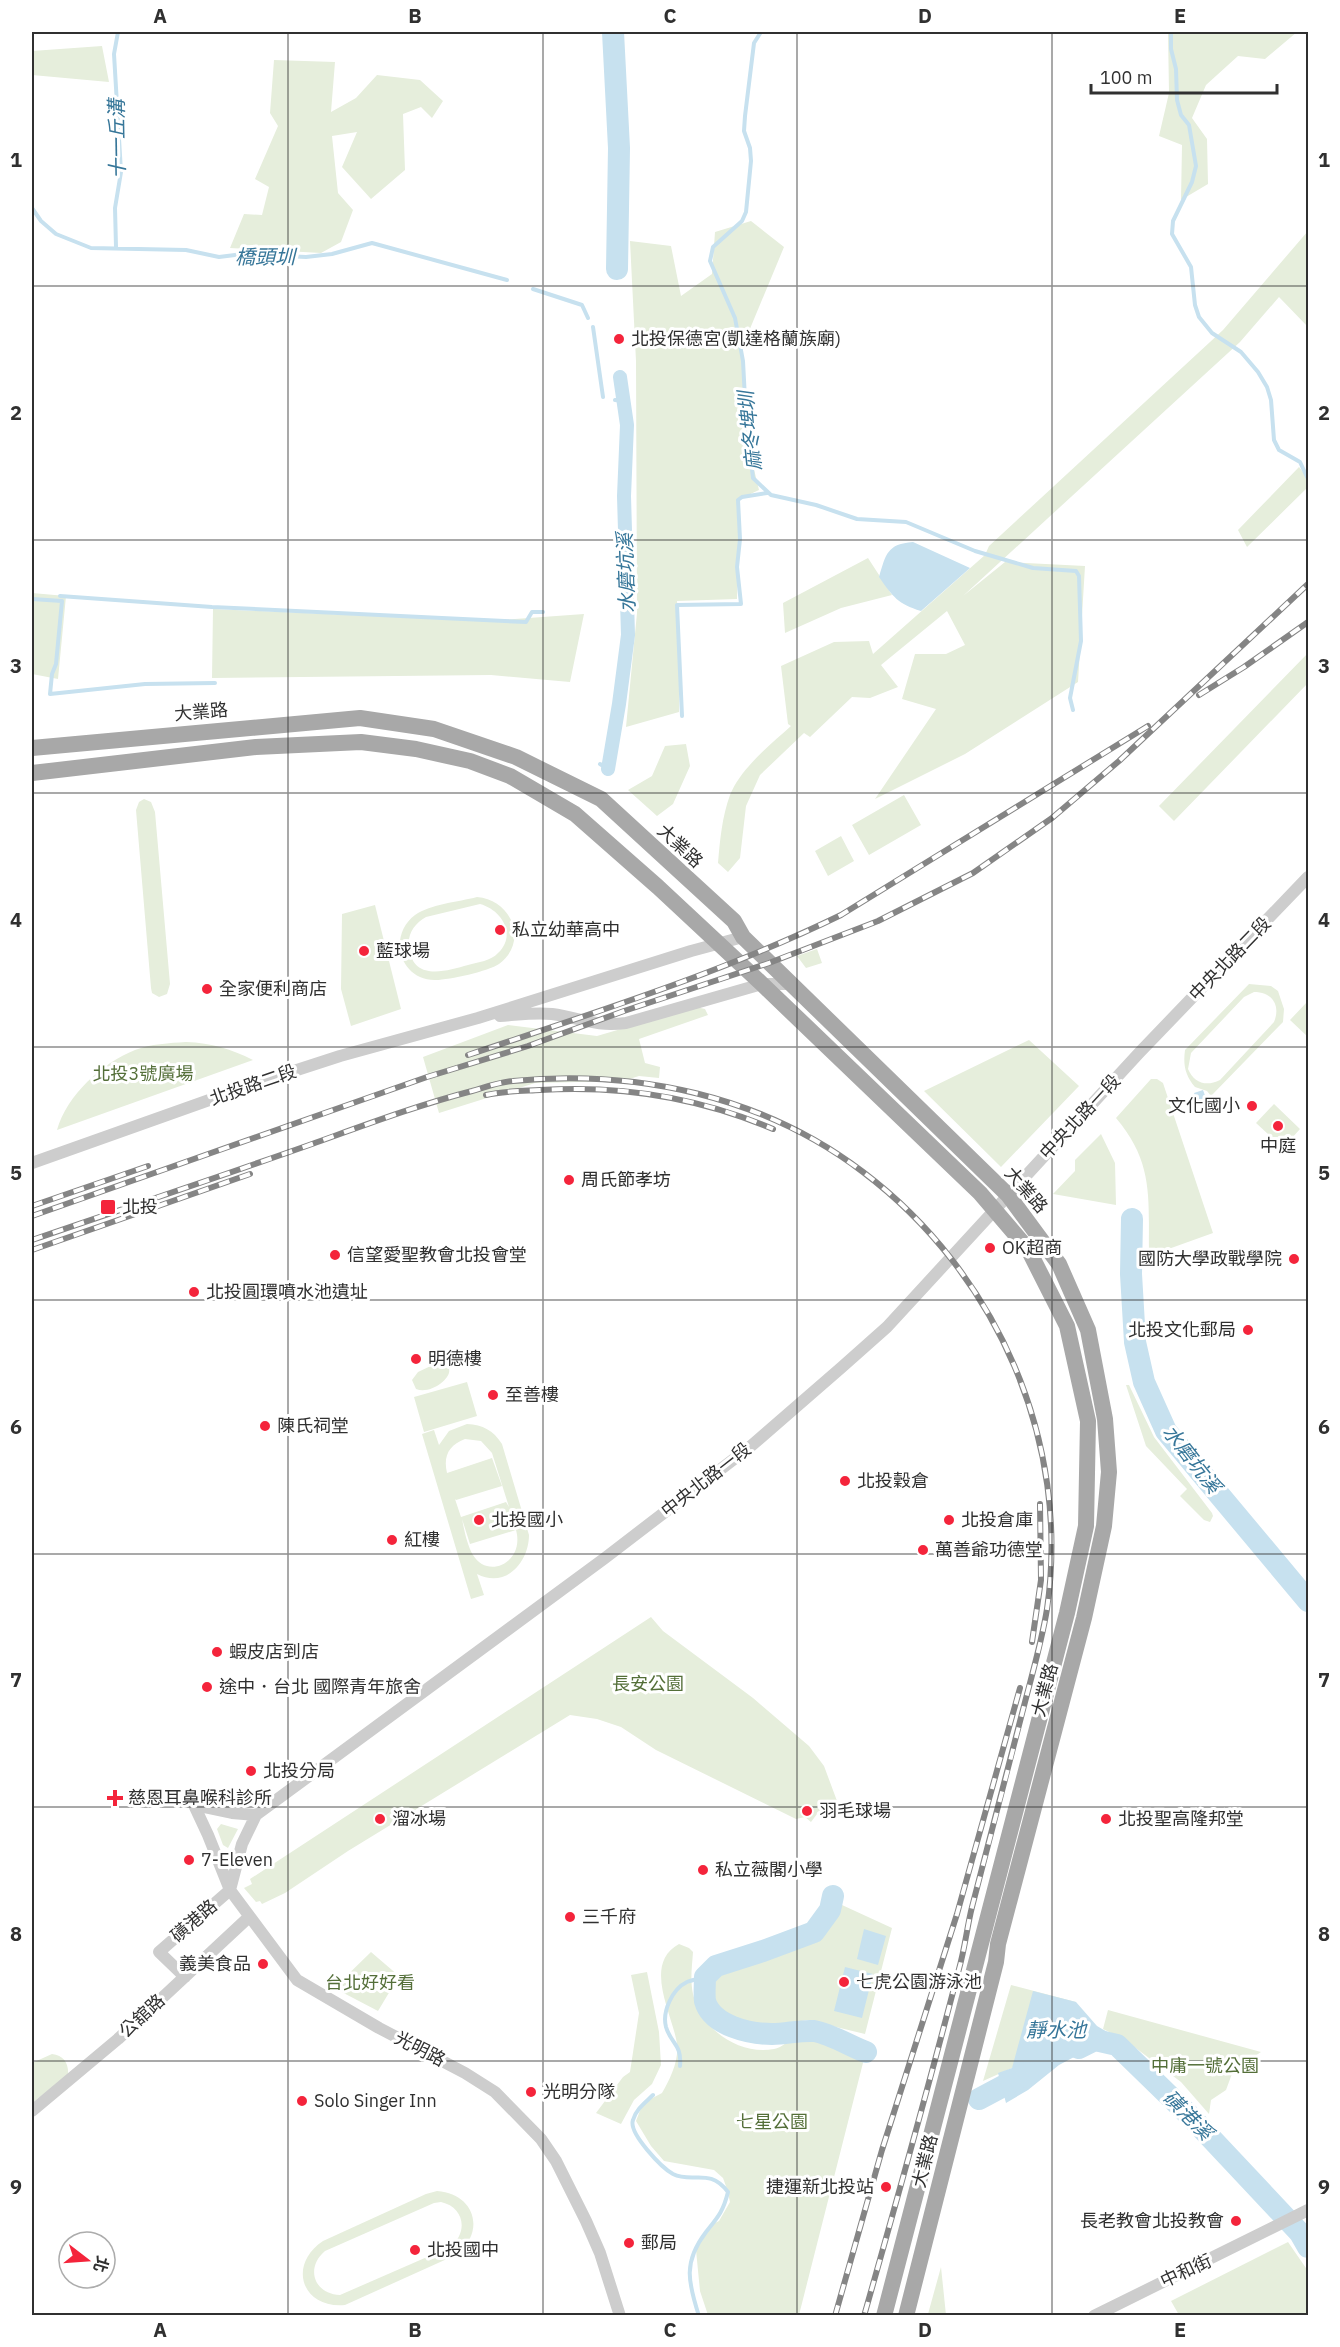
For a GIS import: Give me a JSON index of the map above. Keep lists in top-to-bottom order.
{
  "streets": {
    "main road": ["大業路"],
    "street": [
      "中央北路二段",
      "北投路二段",
      "中央北路一段",
      "磺港路",
      "公舘路",
      "光明路",
      "中和街"
    ]
  },
  "crossings": [
    ["大業路", "中央北路一段"],
    ["中央北路二段", "中央北路一段"],
    ["中央北路一段", "光明路"],
    ["磺港路", "公舘路"],
    ["磺港路", "光明路"],
    ["公舘路", "光明路"]
  ],
  "water": [
    "十一丘溝",
    "橋頭圳",
    "麻冬埤圳",
    "水磨坑溪",
    "靜水池",
    "磺港溪"
  ],
  "parks": [
    "北投3號廣場",
    "長安公園",
    "台北好好看",
    "中庸一號公園",
    "七星公園"
  ],
  "places": {
    "other": [
      "北投保德宮(凱達格蘭族廟)",
      "私立幼華高中",
      "藍球場",
      "全家便利商店",
      "文化國小",
      "中庭",
      "周氏節孝坊",
      "OK超商",
      "信望愛聖教會北投會堂",
      "國防大學政戰學院",
      "北投圓環噴水池遺址",
      "北投文化郵局",
      "明德樓",
      "至善樓",
      "陳氏祠堂",
      "北投穀倉",
      "北投國小",
      "北投倉庫",
      "紅樓",
      "萬善爺功德堂",
      "蝦皮店到店",
      "途中．台北 國際青年旅舍",
      "北投分局",
      "羽毛球場",
      "溜冰場",
      "北投聖高隆邦堂",
      "7-Eleven",
      "私立薇閣小學",
      "三千府",
      "義美食品",
      "七虎公園游泳池",
      "光明分隊",
      "Solo Singer Inn",
      "捷運新北投站",
      "長老教會北投教會",
      "郵局",
      "北投國中"
    ],
    "transit": ["北投"],
    "health": ["慈恩耳鼻喉科診所"]
  },
  "scale_bar": "100 m",
  "north": "right",
  "grid": {
    "columns": [
      "A",
      "B",
      "C",
      "D",
      "E"
    ],
    "rows": [
      "1",
      "2",
      "3",
      "4",
      "5",
      "6",
      "7",
      "8",
      "9"
    ]
  }
}
